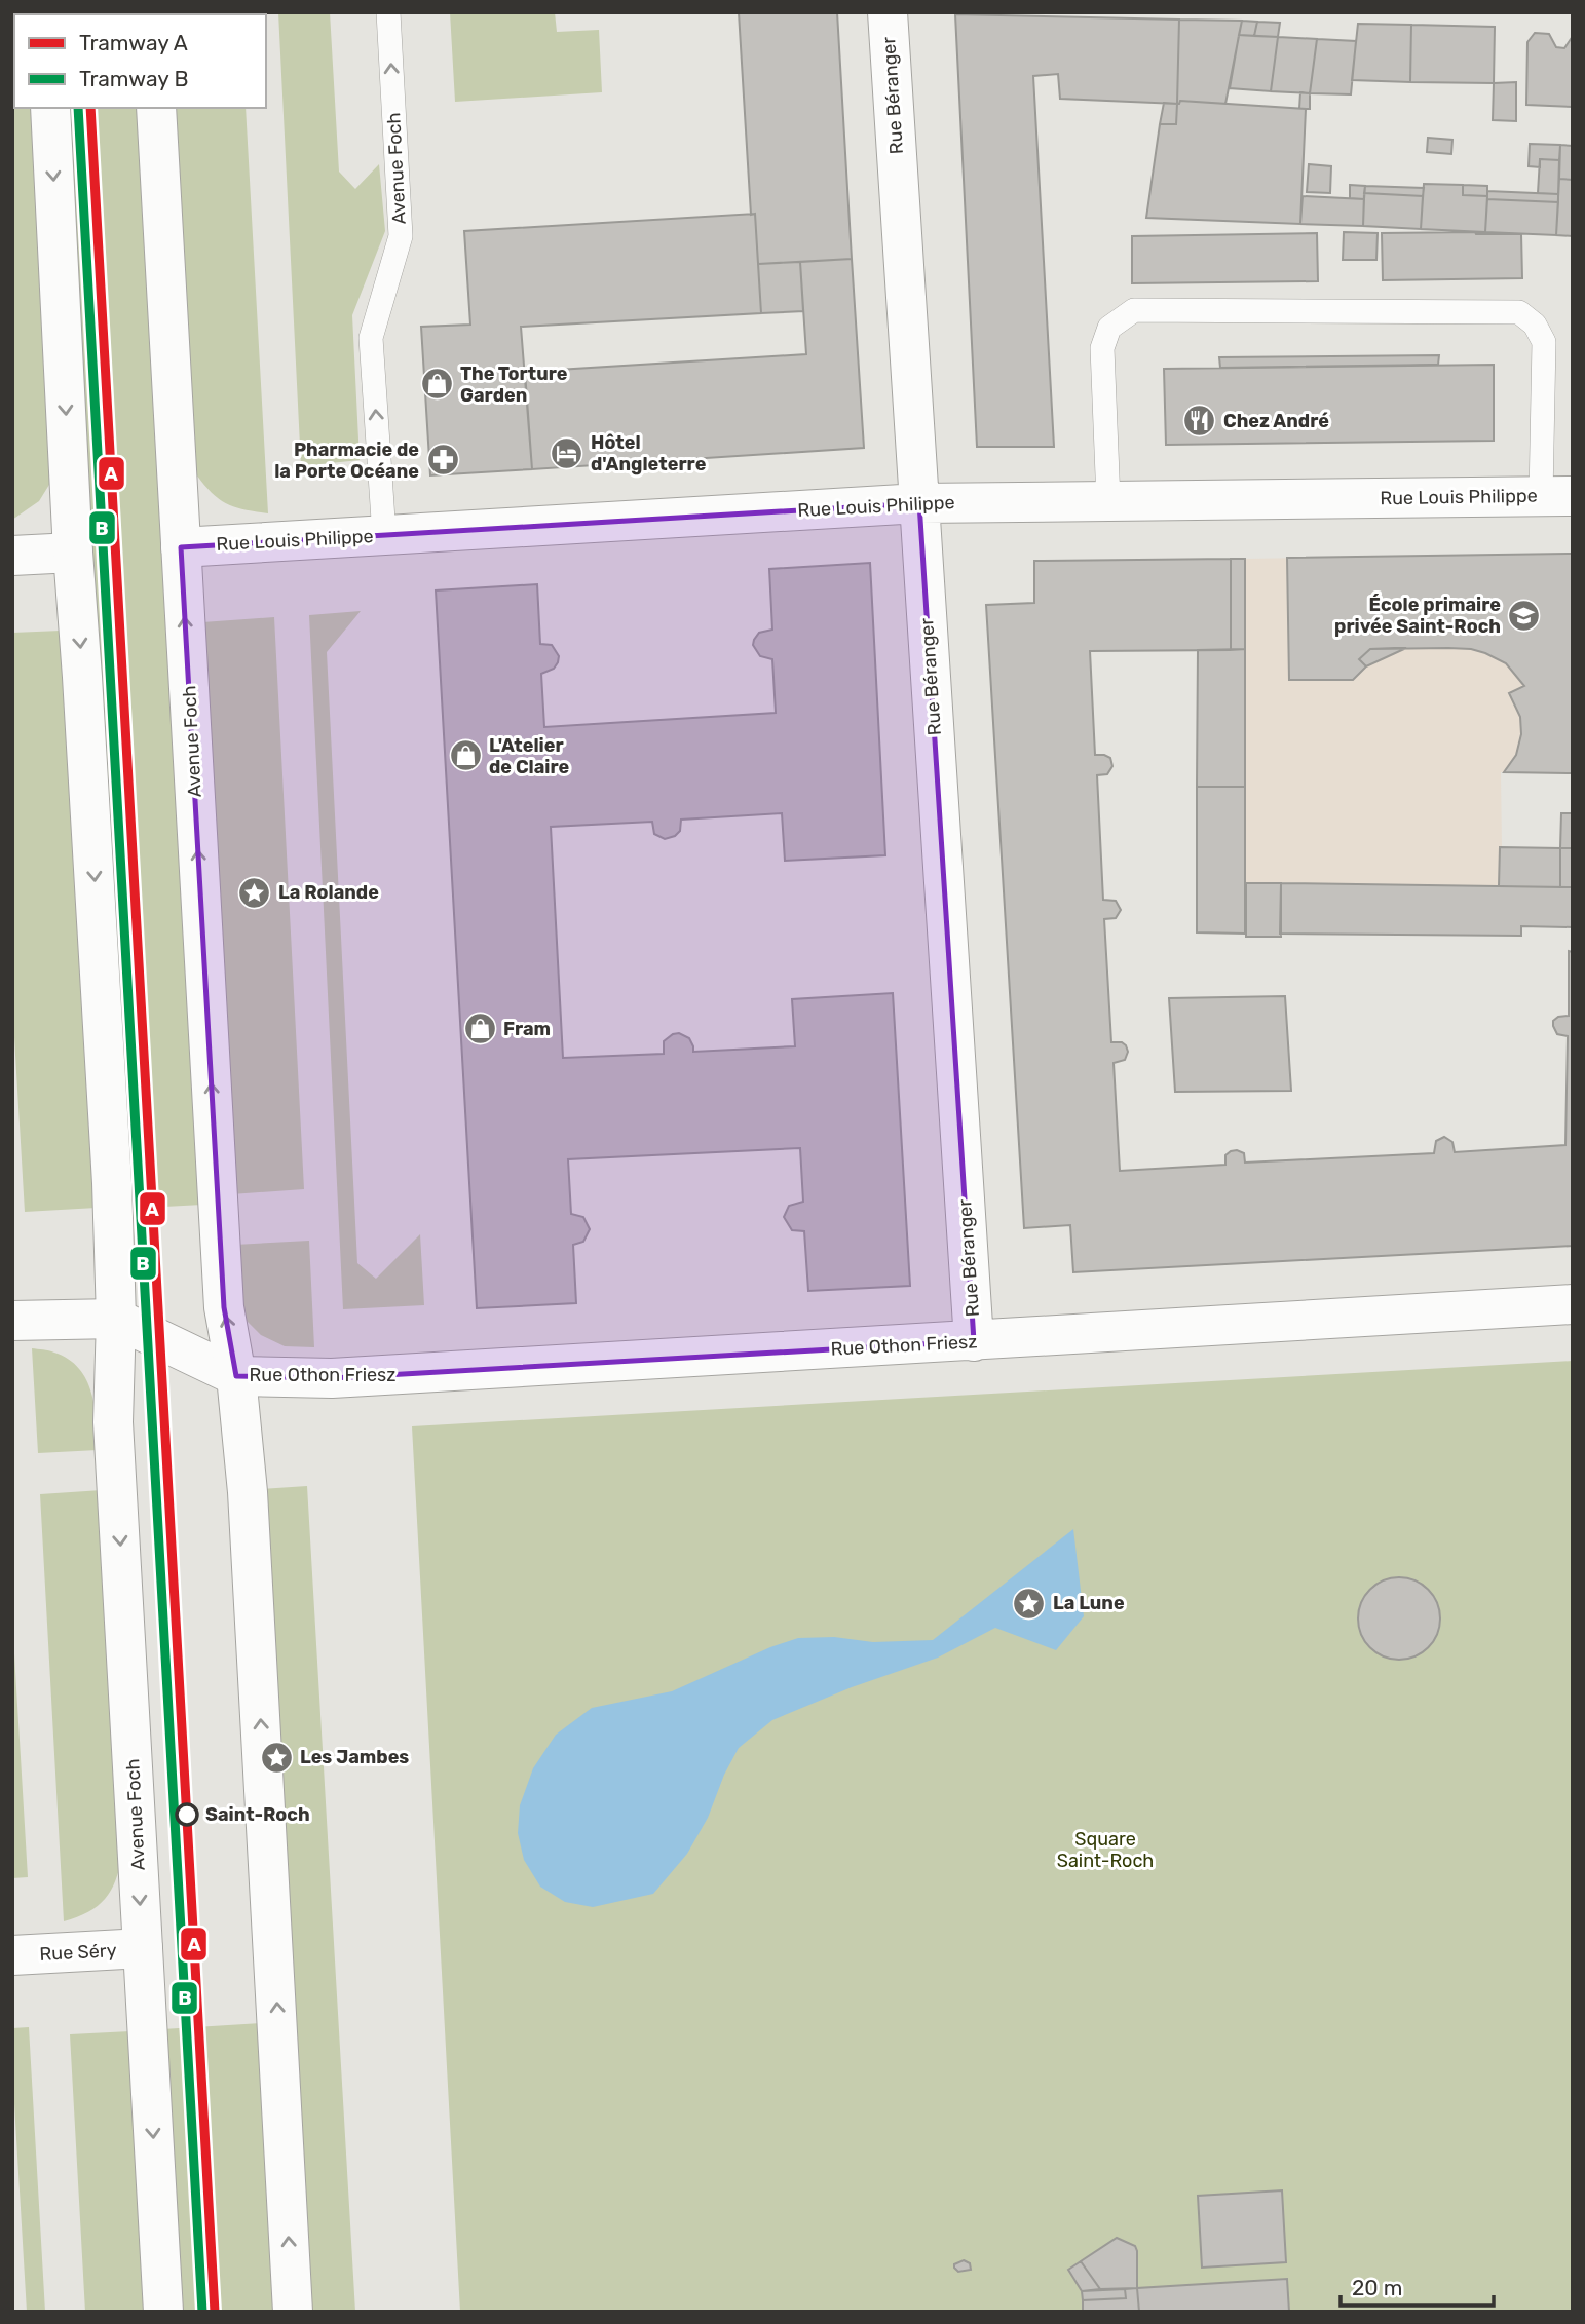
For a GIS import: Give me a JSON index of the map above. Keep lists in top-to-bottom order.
{
  "streets": {
    "street": [
      "Rue Béranger",
      "Avenue Foch",
      "Rue Louis Philippe",
      "Rue Othon Friesz",
      "Rue Séry"
    ]
  },
  "crossings": [
    ["Rue Béranger", "Rue Louis Philippe"],
    ["Rue Béranger", "Rue Othon Friesz"],
    ["Avenue Foch", "Rue Louis Philippe"],
    ["Avenue Foch", "Rue Othon Friesz"],
    ["Avenue Foch", "Rue Séry"]
  ],
  "parks": ["Square Saint-Roch"],
  "places": {
    "shop": ["The Torture Garden", "L'Atelier de Claire", "Fram"],
    "restaurant": ["Chez André"],
    "hotel": ["Hôtel d'Angleterre"],
    "pharmacy": ["Pharmacie de la Porte Océane"],
    "school or university": ["École primaire privée Saint-Roch"],
    "place": ["La Rolande", "La Lune", "Les Jambes"],
    "other": ["Saint-Roch"]
  },
  "lines": ["tram line A", "tram line B"],
  "legend": ["Tramway A", "Tramway B"],
  "scale_bar": "20 m"
}
